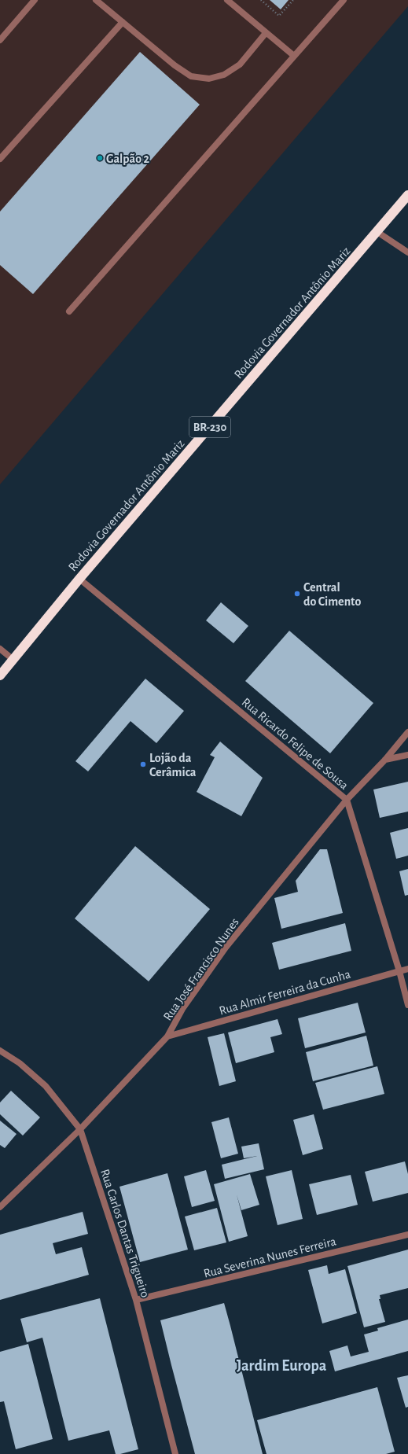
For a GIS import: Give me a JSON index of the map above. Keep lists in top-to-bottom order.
{
  "streets": {
    "highway": ["Rodovia Governador Antônio Mariz", "BR-230"],
    "street": [
      "Rua Ricardo Felipe de Sousa",
      "Rua José Francisco Nunes",
      "Rua Almir Ferreira da Cunha",
      "Rua Carlos Dantas Trigueiro",
      "Rua Severina Nunes Ferreira"
    ]
  },
  "crossings": [
    ["Rodovia Governador Antônio Mariz", "Rua Ricardo Felipe de Sousa"],
    ["Rua Ricardo Felipe de Sousa", "Rua José Francisco Nunes"],
    ["Rua Ricardo Felipe de Sousa", "Rua Almir Ferreira da Cunha"],
    ["Rua José Francisco Nunes", "Rua Almir Ferreira da Cunha"],
    ["Rua José Francisco Nunes", "Rua Carlos Dantas Trigueiro"],
    ["Rua Carlos Dantas Trigueiro", "Rua Severina Nunes Ferreira"]
  ],
  "districts": ["Jardim Europa"],
  "places": ["Galpão 2", "Central do Cimento", "Lojão da Cerâmica"]
}
